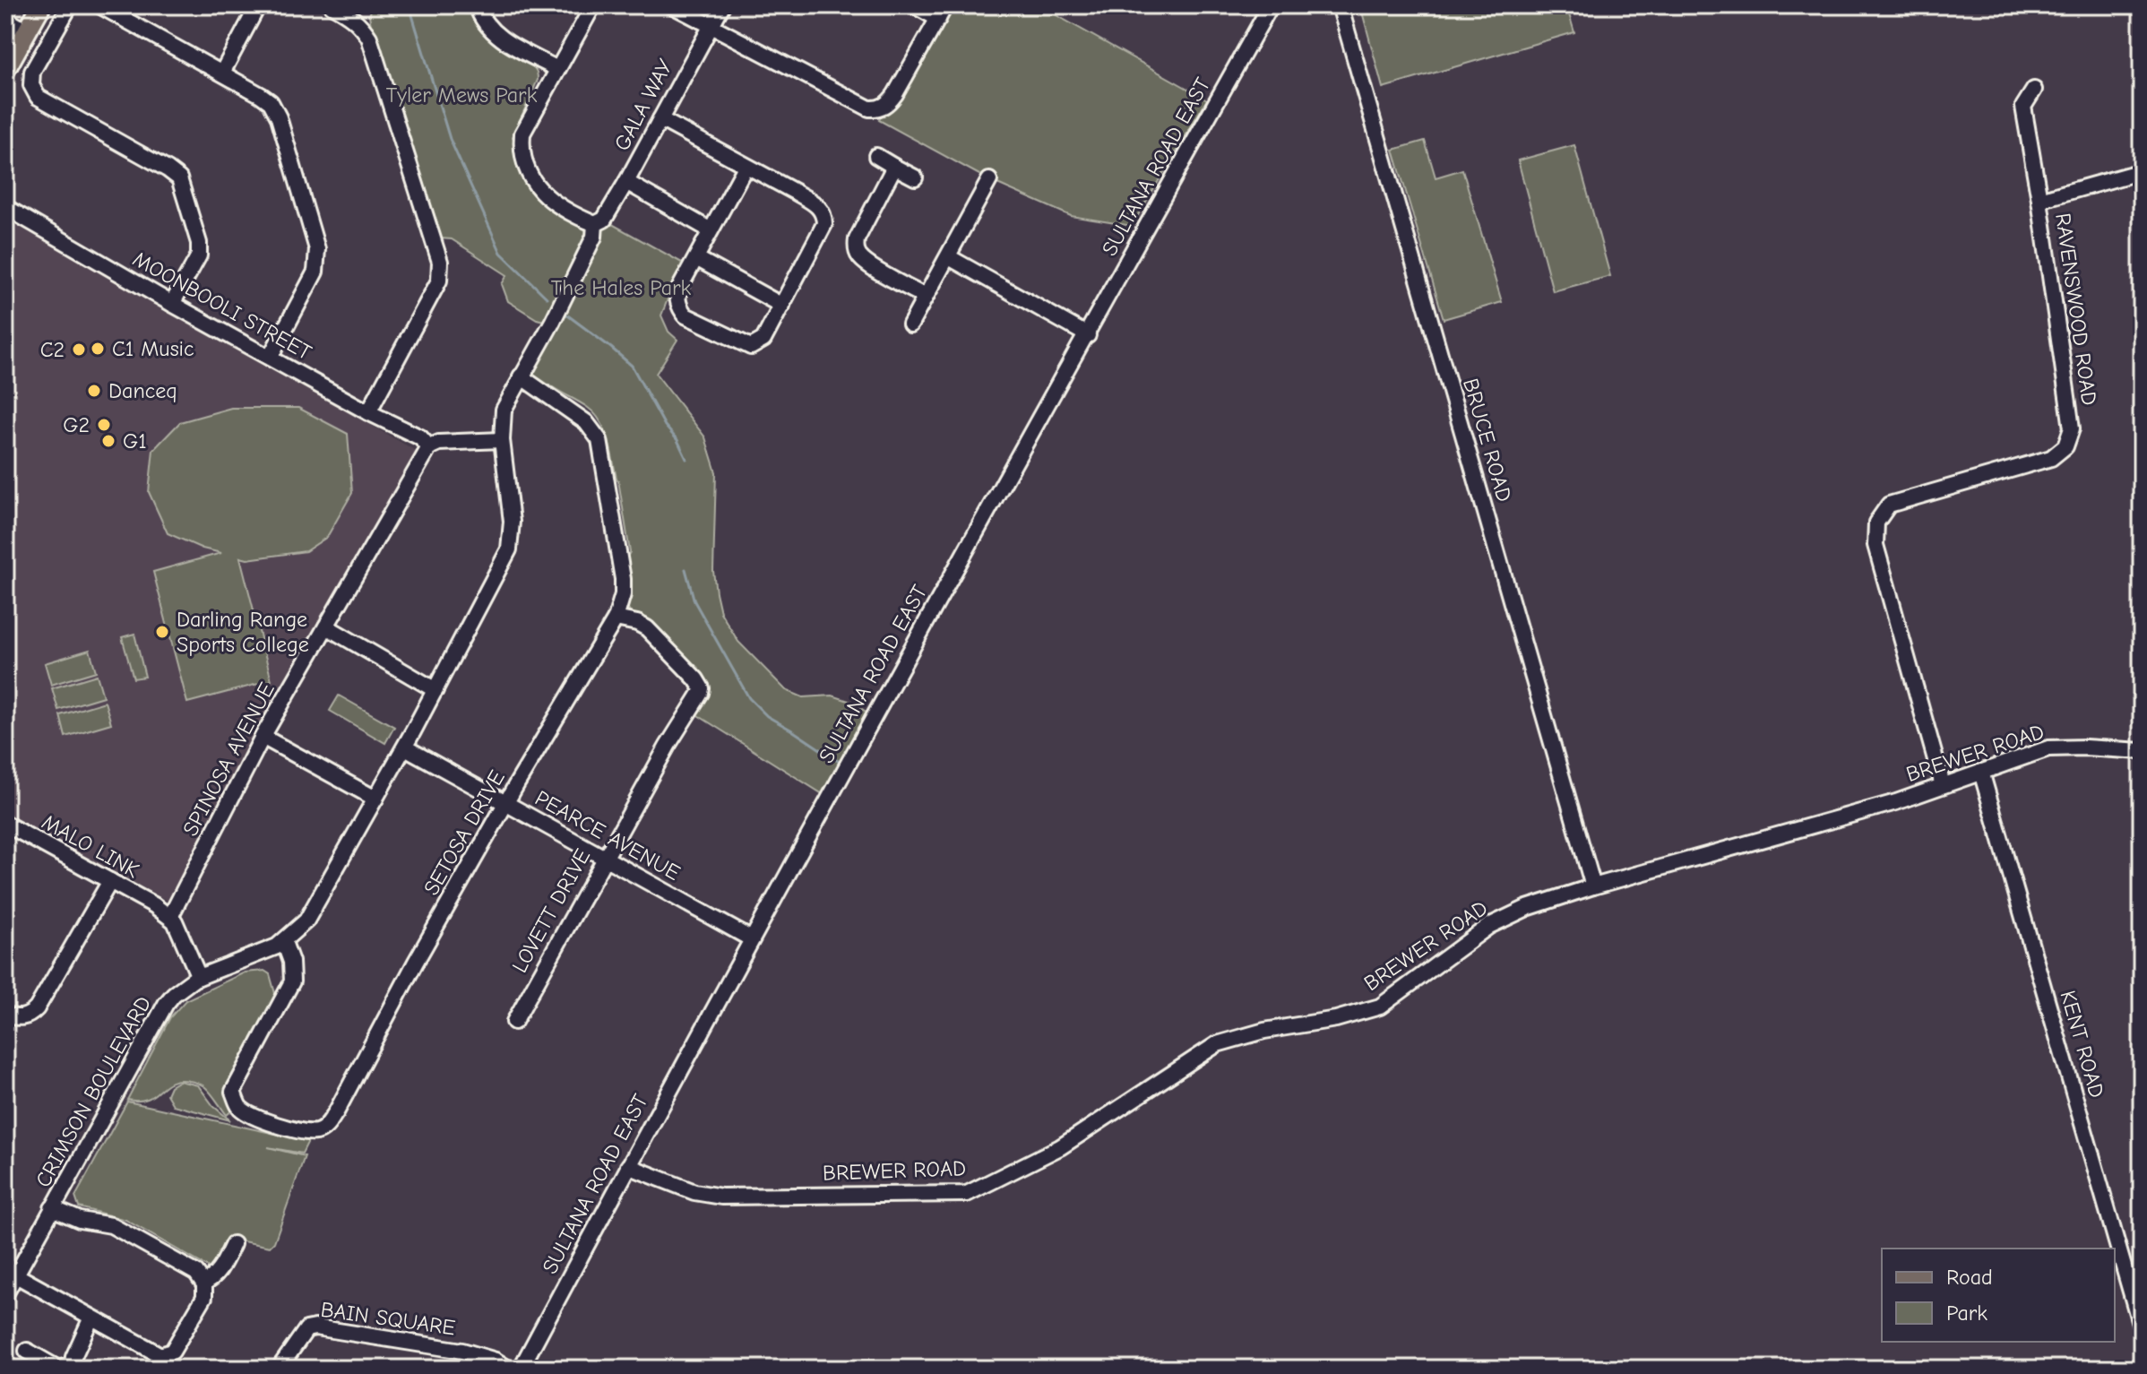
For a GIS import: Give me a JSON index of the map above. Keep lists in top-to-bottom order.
{
  "streets": {
    "street": [
      "GALA WAY",
      "SULTANA ROAD EAST",
      "MOONBOOLI STREET",
      "RAVENSWOOD ROAD",
      "BRUCE ROAD",
      "BREWER ROAD",
      "SPINOSA AVENUE",
      "SETOSA DRIVE",
      "PEARCE AVENUE",
      "MALO LINK",
      "LOVETT DRIVE",
      "KENT ROAD",
      "CRIMSON BOULEVARD",
      "BAIN SQUARE"
    ]
  },
  "crossings": [
    ["GALA WAY", "SETOSA DRIVE"],
    ["SULTANA ROAD EAST", "BREWER ROAD"],
    ["SULTANA ROAD EAST", "PEARCE AVENUE"],
    ["MOONBOOLI STREET", "SPINOSA AVENUE"],
    ["RAVENSWOOD ROAD", "BREWER ROAD"],
    ["BRUCE ROAD", "BREWER ROAD"],
    ["BREWER ROAD", "KENT ROAD"],
    ["SPINOSA AVENUE", "MALO LINK"],
    ["SETOSA DRIVE", "PEARCE AVENUE"],
    ["SETOSA DRIVE", "LOVETT DRIVE"],
    ["SETOSA DRIVE", "CRIMSON BOULEVARD"],
    ["PEARCE AVENUE", "LOVETT DRIVE"],
    ["PEARCE AVENUE", "CRIMSON BOULEVARD"]
  ],
  "parks": ["Tyler Mews Park", "The Hales Park"],
  "places": [
    "C1 Music",
    "C2",
    "Danceq",
    "G2",
    "G1",
    "Darling Range Sports College"
  ],
  "legend": ["Road", "Park"]
}
